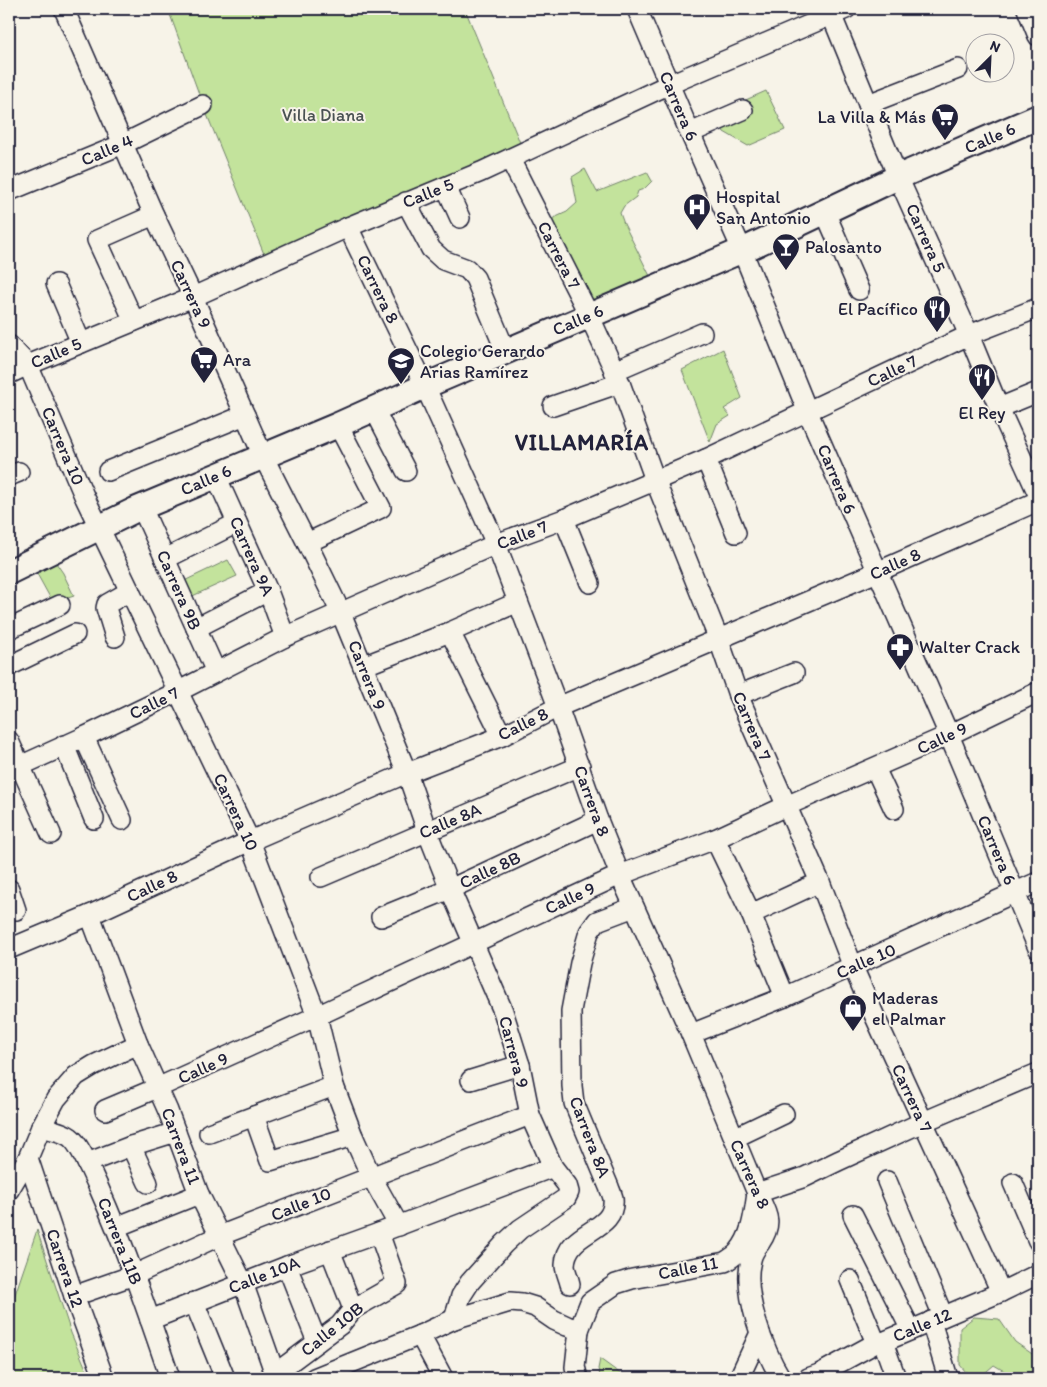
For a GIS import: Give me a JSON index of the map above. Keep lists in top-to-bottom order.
{
  "streets": {
    "main road": ["Calle 6"],
    "street": [
      "Carrera 6",
      "Calle 4",
      "Calle 5",
      "Carrera 5",
      "Carrera 7",
      "Carrera 8",
      "Carrera 9",
      "Calle 7",
      "Carrera 10",
      "Carrera 9A",
      "Calle 8",
      "Carrera 9B",
      "Calle 9",
      "Calle 8A",
      "Calle 8B",
      "Calle 10",
      "Carrera 8A",
      "Carrera 11",
      "Carrera 11B",
      "Carrera 12",
      "Calle 11",
      "Calle 10A",
      "Calle 12",
      "Calle 10B"
    ]
  },
  "crossings": [
    ["Carrera 6", "Calle 6"],
    ["Carrera 6", "Calle 5"],
    ["Carrera 6", "Calle 7"],
    ["Carrera 6", "Calle 8"],
    ["Carrera 6", "Calle 9"],
    ["Carrera 6", "Calle 10"],
    ["Calle 6", "Carrera 5"],
    ["Calle 6", "Carrera 7"],
    ["Calle 6", "Carrera 8"],
    ["Calle 6", "Carrera 9"],
    ["Calle 6", "Carrera 10"],
    ["Calle 6", "Carrera 9A"],
    ["Calle 6", "Carrera 9B"],
    ["Calle 4", "Carrera 9"],
    ["Calle 5", "Carrera 5"],
    ["Calle 5", "Carrera 7"],
    ["Calle 5", "Carrera 8"],
    ["Calle 5", "Carrera 9"],
    ["Calle 5", "Carrera 10"],
    ["Carrera 5", "Calle 7"],
    ["Carrera 7", "Calle 7"],
    ["Carrera 7", "Calle 8"],
    ["Carrera 7", "Calle 9"],
    ["Carrera 7", "Calle 10"],
    ["Carrera 7", "Calle 12"],
    ["Carrera 8", "Calle 7"],
    ["Carrera 8", "Calle 8"],
    ["Carrera 8", "Calle 9"],
    ["Carrera 8", "Calle 8A"],
    ["Carrera 8", "Calle 8B"],
    ["Carrera 8", "Calle 10"],
    ["Carrera 8", "Carrera 8A"],
    ["Carrera 8", "Calle 11"],
    ["Carrera 9", "Calle 7"],
    ["Carrera 9", "Calle 8"],
    ["Carrera 9", "Calle 9"],
    ["Carrera 9", "Calle 8A"],
    ["Carrera 9", "Calle 8B"],
    ["Carrera 9", "Calle 10"],
    ["Calle 7", "Carrera 10"],
    ["Calle 7", "Carrera 9A"],
    ["Calle 7", "Carrera 9B"],
    ["Carrera 10", "Calle 8"],
    ["Carrera 10", "Calle 9"],
    ["Carrera 10", "Calle 10"],
    ["Calle 8", "Carrera 11"],
    ["Calle 9", "Carrera 11"],
    ["Calle 10", "Carrera 11"],
    ["Calle 10", "Carrera 11B"],
    ["Calle 10", "Carrera 12"],
    ["Carrera 11", "Calle 10A"],
    ["Carrera 11", "Calle 10B"],
    ["Carrera 11B", "Calle 10A"],
    ["Calle 10A", "Calle 10B"]
  ],
  "districts": ["VILLAMARÍA"],
  "parks": ["Villa Diana"],
  "places": {
    "supermarket": ["La Villa & Más", "Ara"],
    "hospital": ["Hospital San Antonio"],
    "bar": ["Palosanto"],
    "restaurant": ["El Pacífico", "El Rey"],
    "school or university": ["Colegio Gerardo Arias Ramírez"],
    "pharmacy": ["Walter Crack"],
    "shop": ["Maderas el Palmar"]
  },
  "north": "top right"
}
